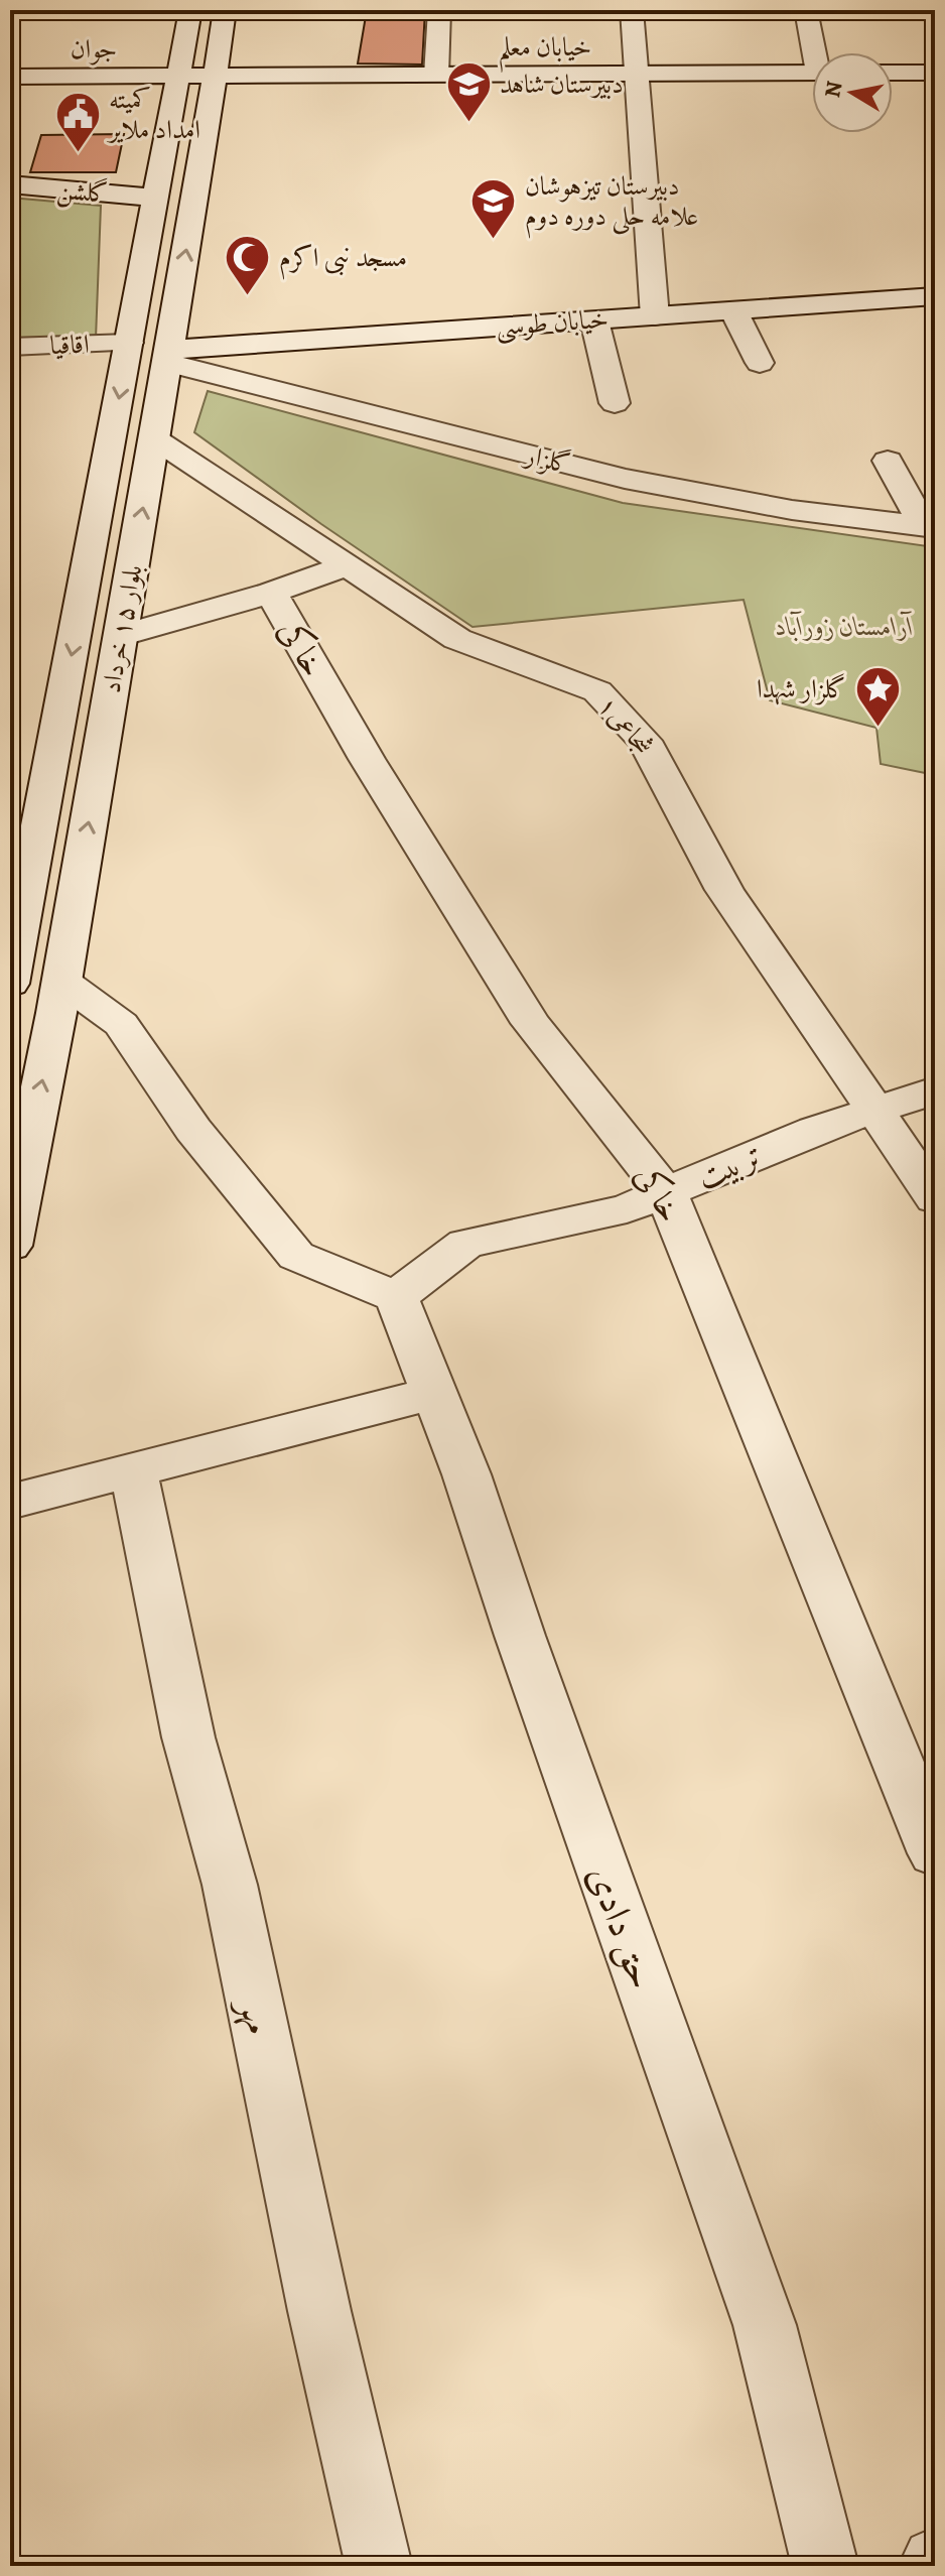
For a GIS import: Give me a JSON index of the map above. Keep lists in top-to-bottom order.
{
  "streets": {
    "street": [
      "خیابان معلم",
      "جوان",
      "گلشن",
      "خیابان طوسی",
      "اقاقیا",
      "گلزار",
      "بلوار ۱۵ خرداد",
      "خاکی",
      "شجاعی۱",
      "تربیت",
      "حق دادی",
      "مهر"
    ]
  },
  "crossings": [
    ["خیابان معلم", "جوان"],
    ["خیابان معلم", "بلوار ۱۵ خرداد"],
    ["جوان", "بلوار ۱۵ خرداد"],
    ["گلشن", "بلوار ۱۵ خرداد"],
    ["خیابان طوسی", "گلزار"],
    ["خیابان طوسی", "بلوار ۱۵ خرداد"],
    ["اقاقیا", "بلوار ۱۵ خرداد"],
    ["گلزار", "بلوار ۱۵ خرداد"],
    ["بلوار ۱۵ خرداد", "شجاعی۱"],
    ["خاکی", "تربیت"],
    ["شجاعی۱", "تربیت"],
    ["تربیت", "حق دادی"]
  ],
  "parks": ["آرامستان زورآباد"],
  "places": {
    "school or university": ["دبیرستان شاهد", "دبیرستان تیزهوشان علامه حلی دوره دوم"],
    "public building": ["کمیته امداد ملایر"],
    "mosque": ["مسجد نبی اکرم"],
    "place": ["گلزار شهدا"]
  },
  "north": "left"
}
